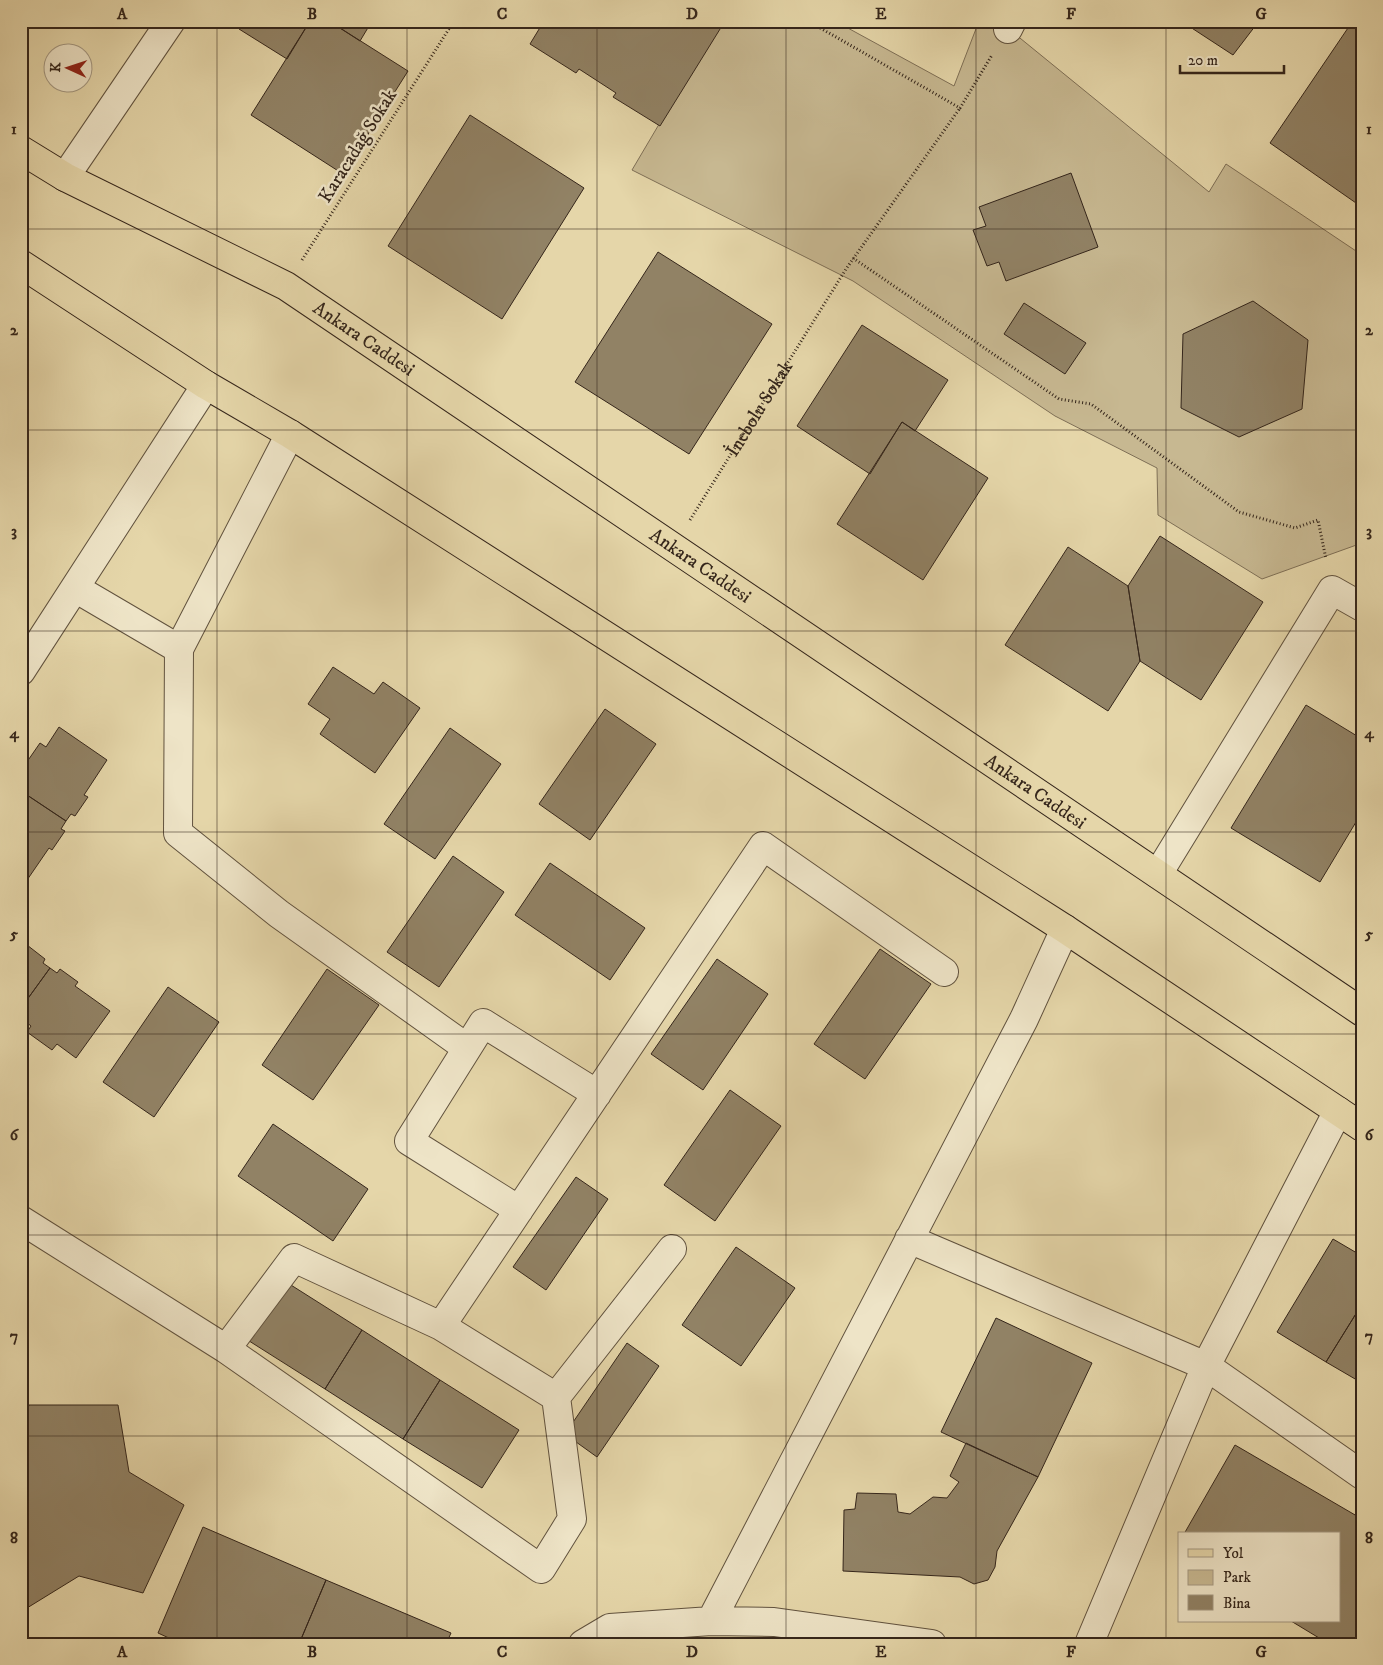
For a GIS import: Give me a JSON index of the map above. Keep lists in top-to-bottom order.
{
  "streets": {
    "main road": ["Ankara Caddesi"],
    "path": ["Karacadağ Sokak", "İnebolu Sokak"]
  },
  "crossings": [
    ["Karacadağ Sokak", "Ankara Caddesi"],
    ["Ankara Caddesi", "İnebolu Sokak"]
  ],
  "legend": ["Yol", "Park", "Bina"],
  "scale_bar": "20 m",
  "north": "left",
  "grid": {
    "columns": [
      "A",
      "B",
      "C",
      "D",
      "E",
      "F",
      "G"
    ],
    "rows": [
      "1",
      "2",
      "3",
      "4",
      "5",
      "6",
      "7",
      "8"
    ]
  }
}
